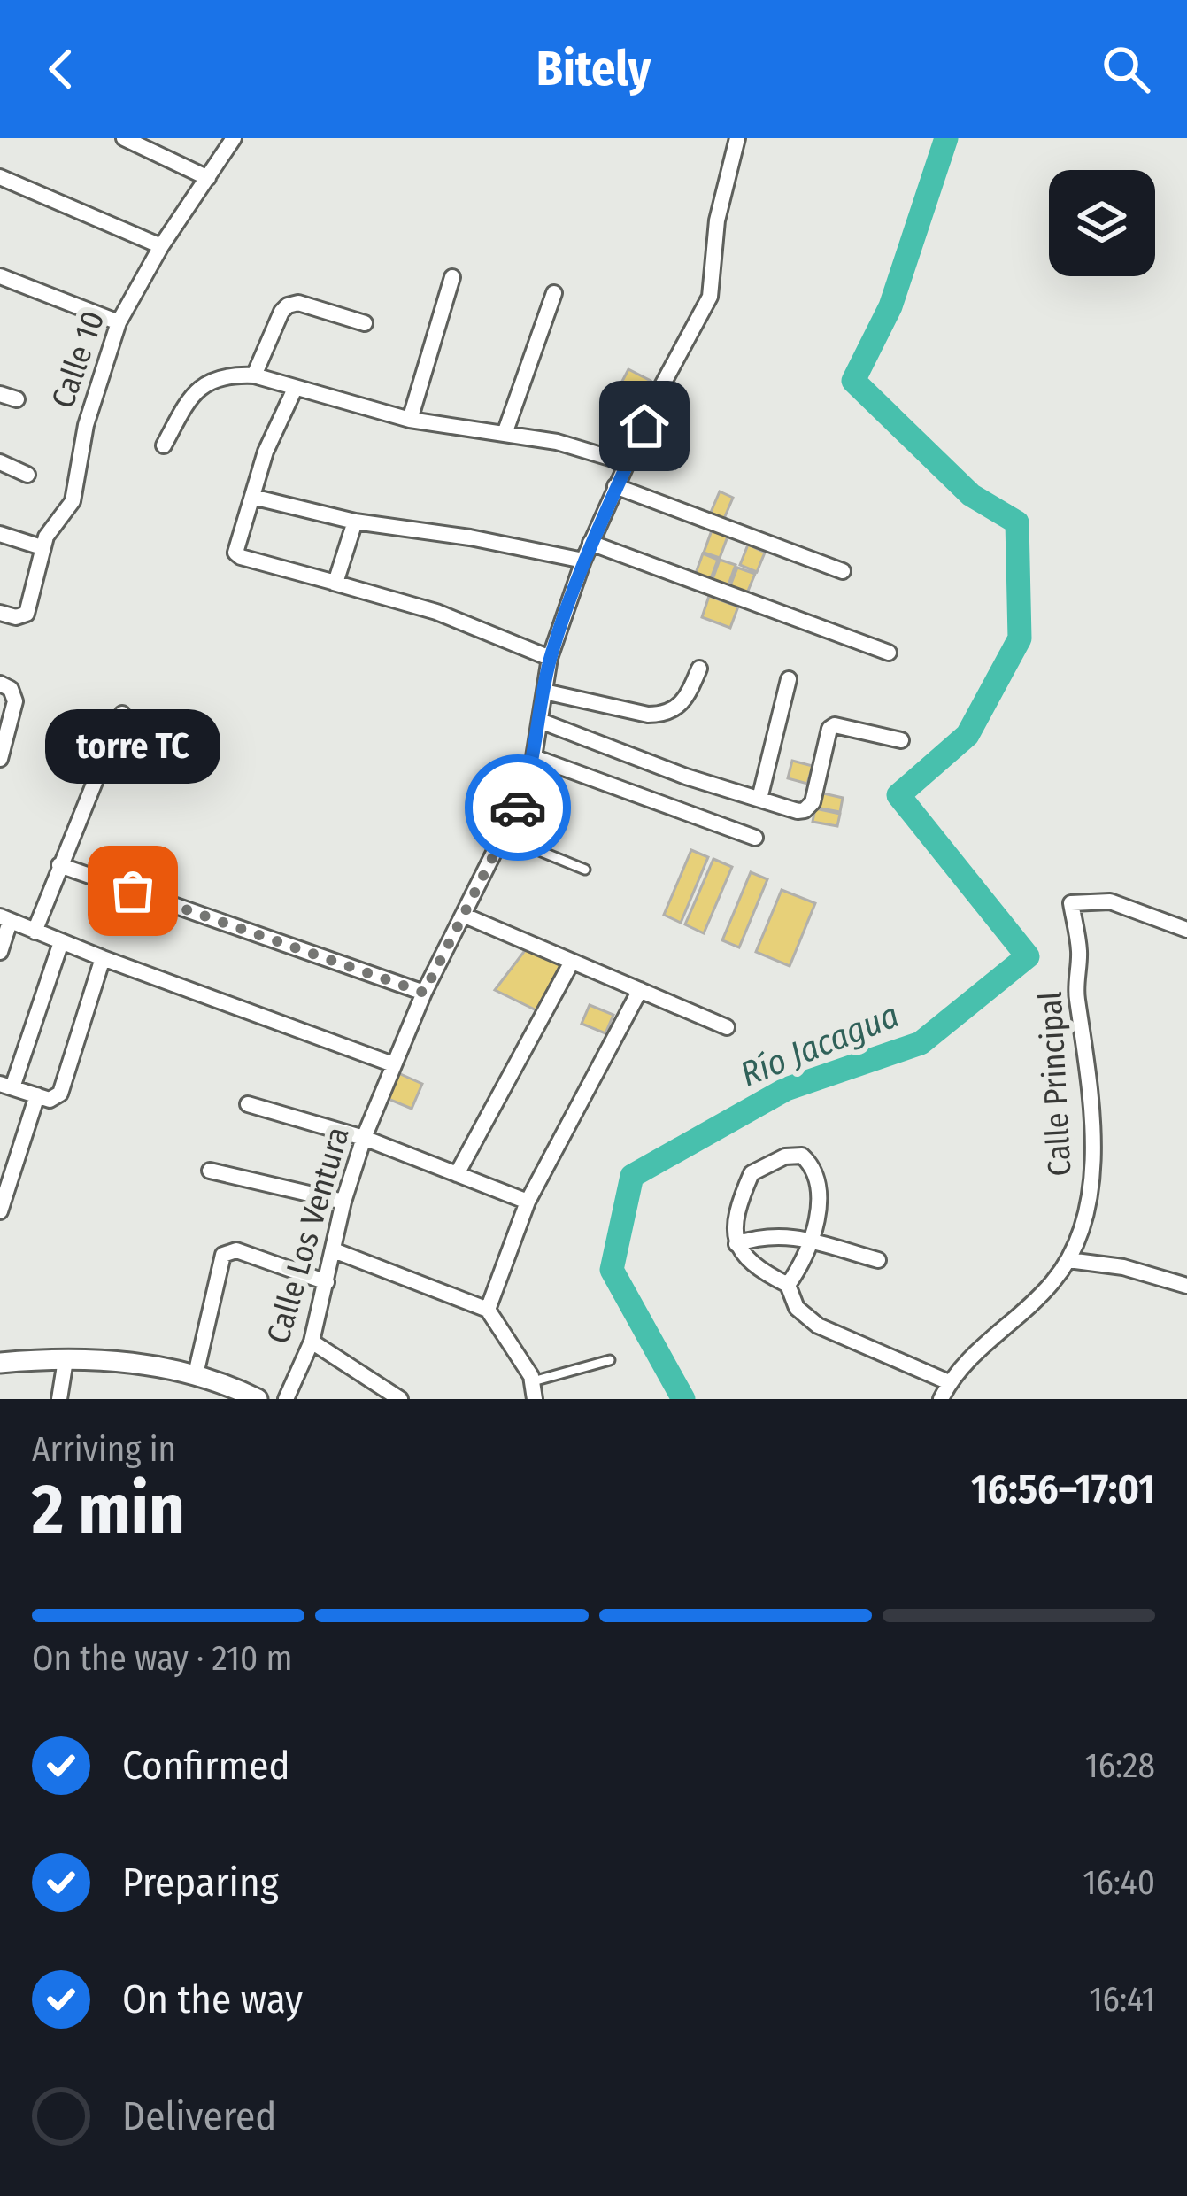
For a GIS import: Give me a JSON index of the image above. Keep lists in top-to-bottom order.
{
  "streets": {
    "street": ["Calle 10", "Calle Principal", "Calle Los Ventura"]
  },
  "water": ["Río Jacagua"],
  "places": ["torre TC"],
  "page": {
    "header": "Bitely",
    "bubble": "torre TC",
    "heading": ["2 min", "Arriving in", "16:56–17:01"],
    "bar": "On the way · 210 m",
    "list": [
      ["Confirmed", "16:28"],
      ["Preparing", "16:40"],
      ["On the way", "16:41"],
      "Delivered"
    ]
  }
}
